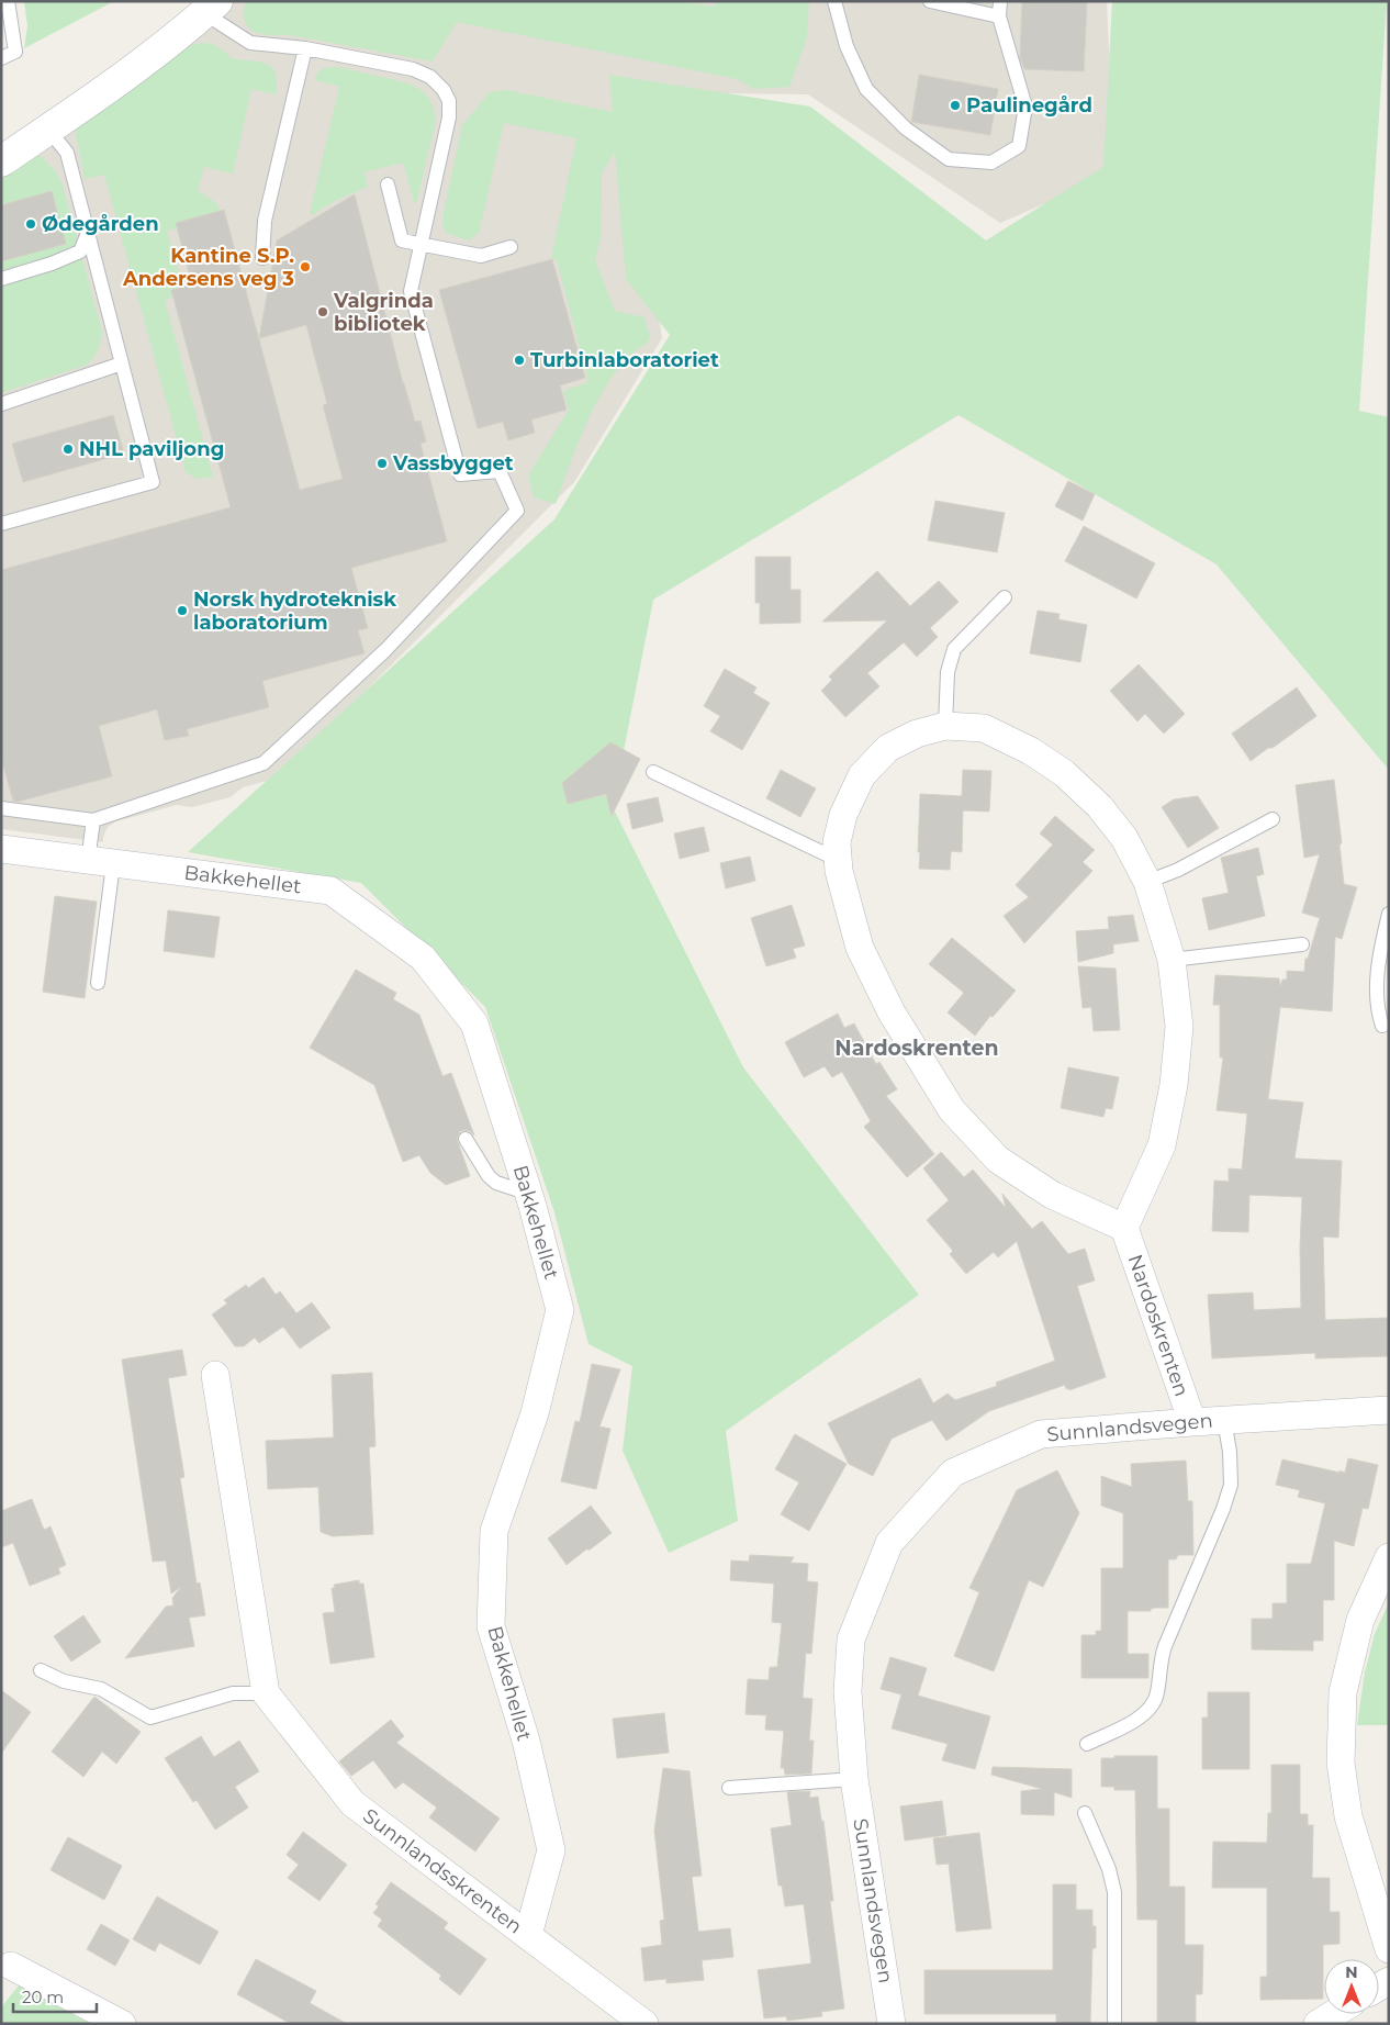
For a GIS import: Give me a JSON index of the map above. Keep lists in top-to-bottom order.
{
  "streets": {
    "street": [
      "Bakkehellet",
      "Nardoskrenten",
      "Sunnlandsvegen",
      "Sunnlandsskrenten"
    ]
  },
  "crossings": [
    ["Bakkehellet", "Sunnlandsskrenten"],
    ["Nardoskrenten", "Sunnlandsvegen"]
  ],
  "districts": ["Nardoskrenten"],
  "places": [
    "Paulinegård",
    "Ødegården",
    "Kantine S.P. Andersens veg 3",
    "Valgrinda bibliotek",
    "Turbinlaboratoriet",
    "NHL paviljong",
    "Vassbygget",
    "Norsk hydroteknisk laboratorium"
  ],
  "scale_bar": "20 m",
  "north": "top"
}
